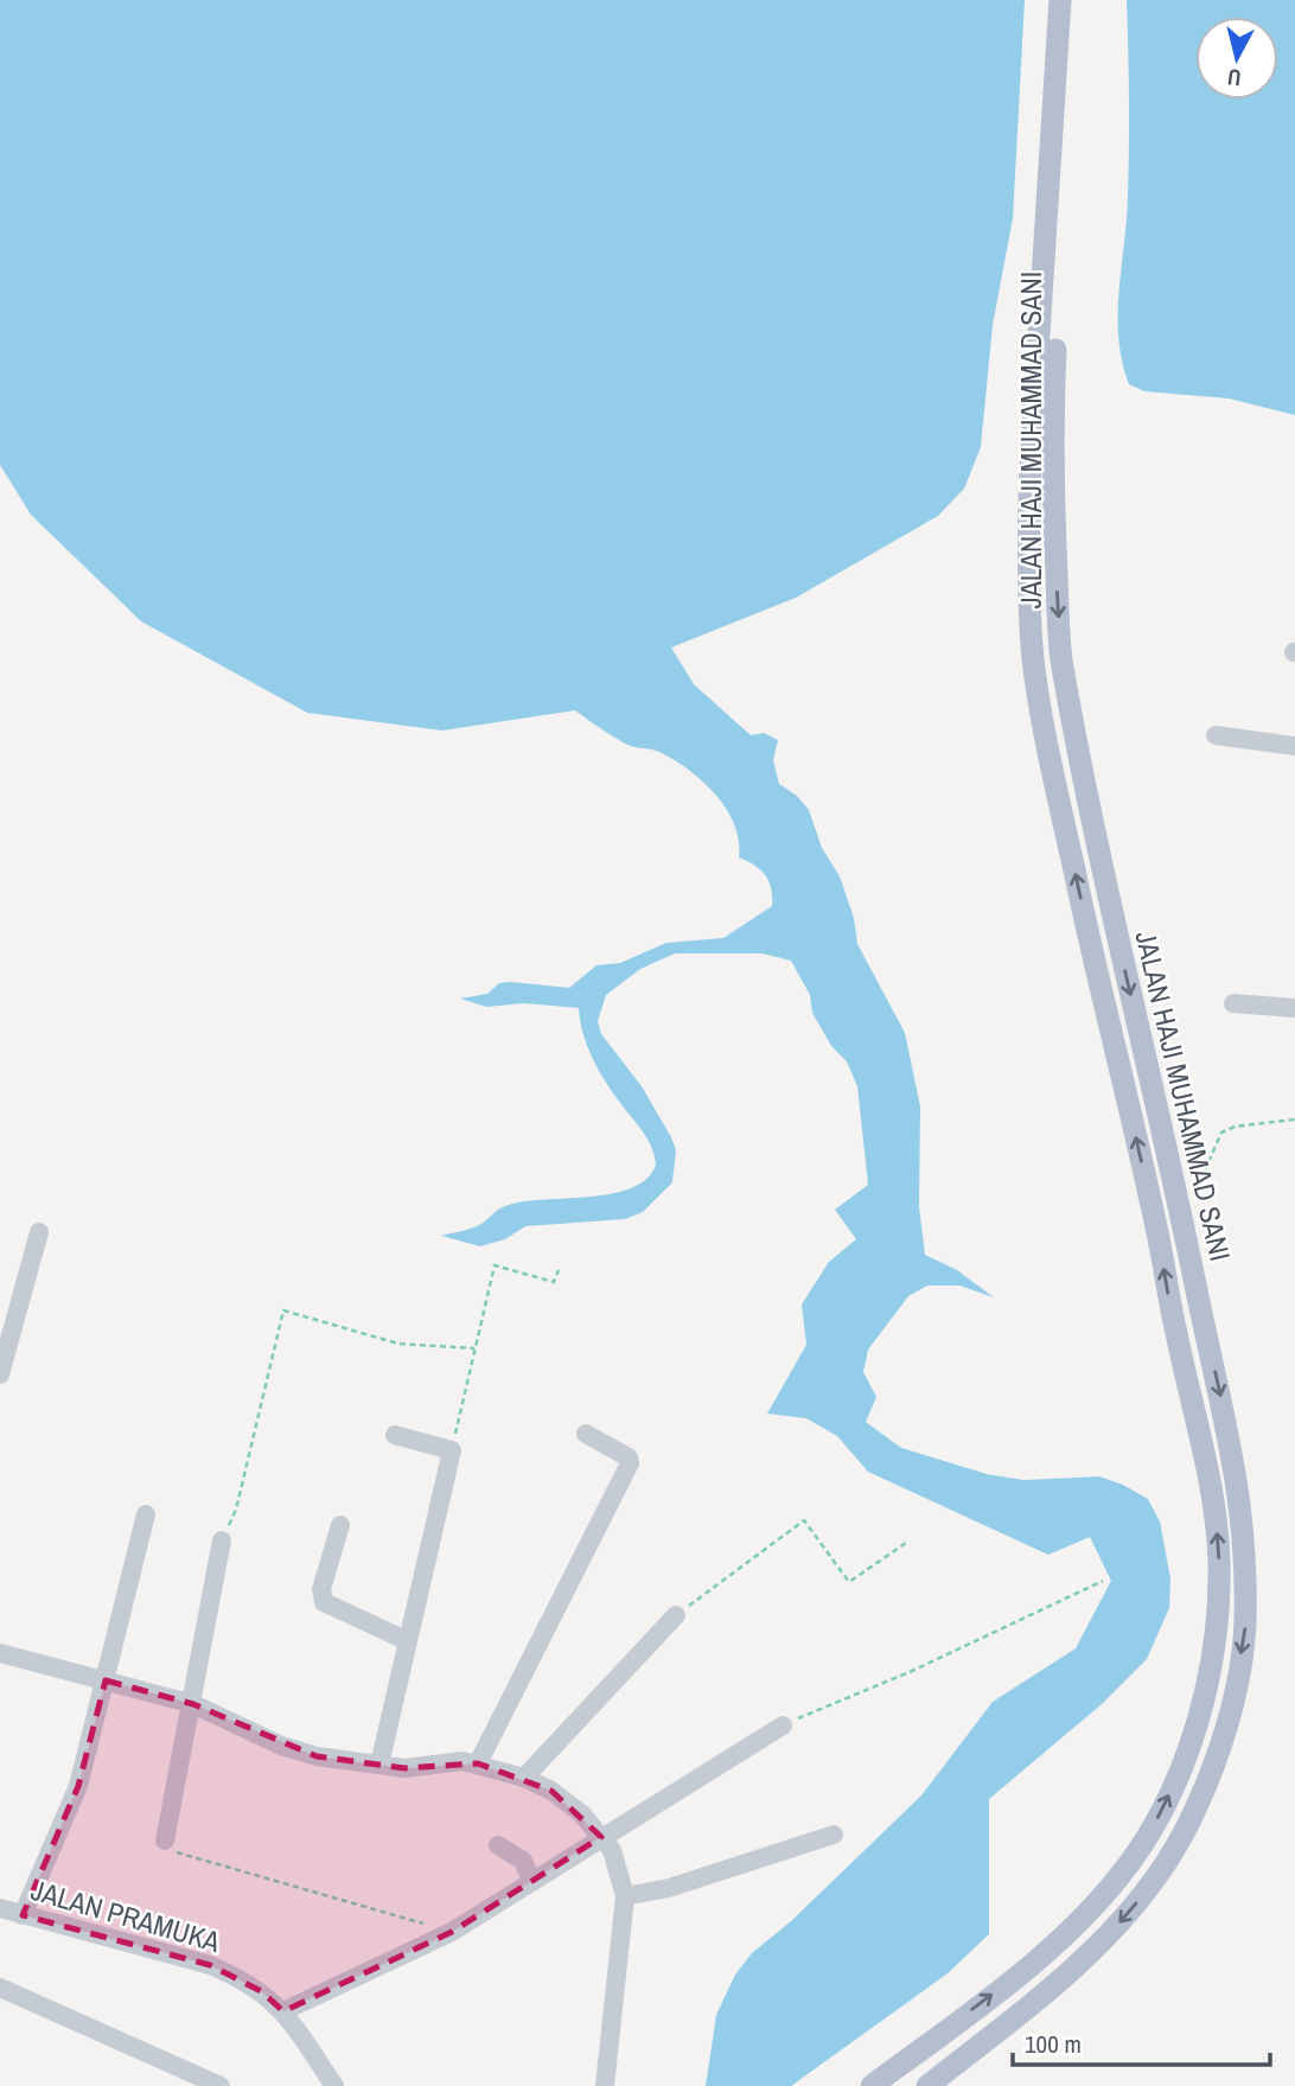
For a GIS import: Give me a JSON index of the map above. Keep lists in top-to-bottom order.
{
  "streets": {
    "main road": ["JALAN HAJI MUHAMMAD SANI"],
    "street": ["JALAN PRAMUKA"]
  },
  "scale_bar": "100 m",
  "north": "bottom"
}
